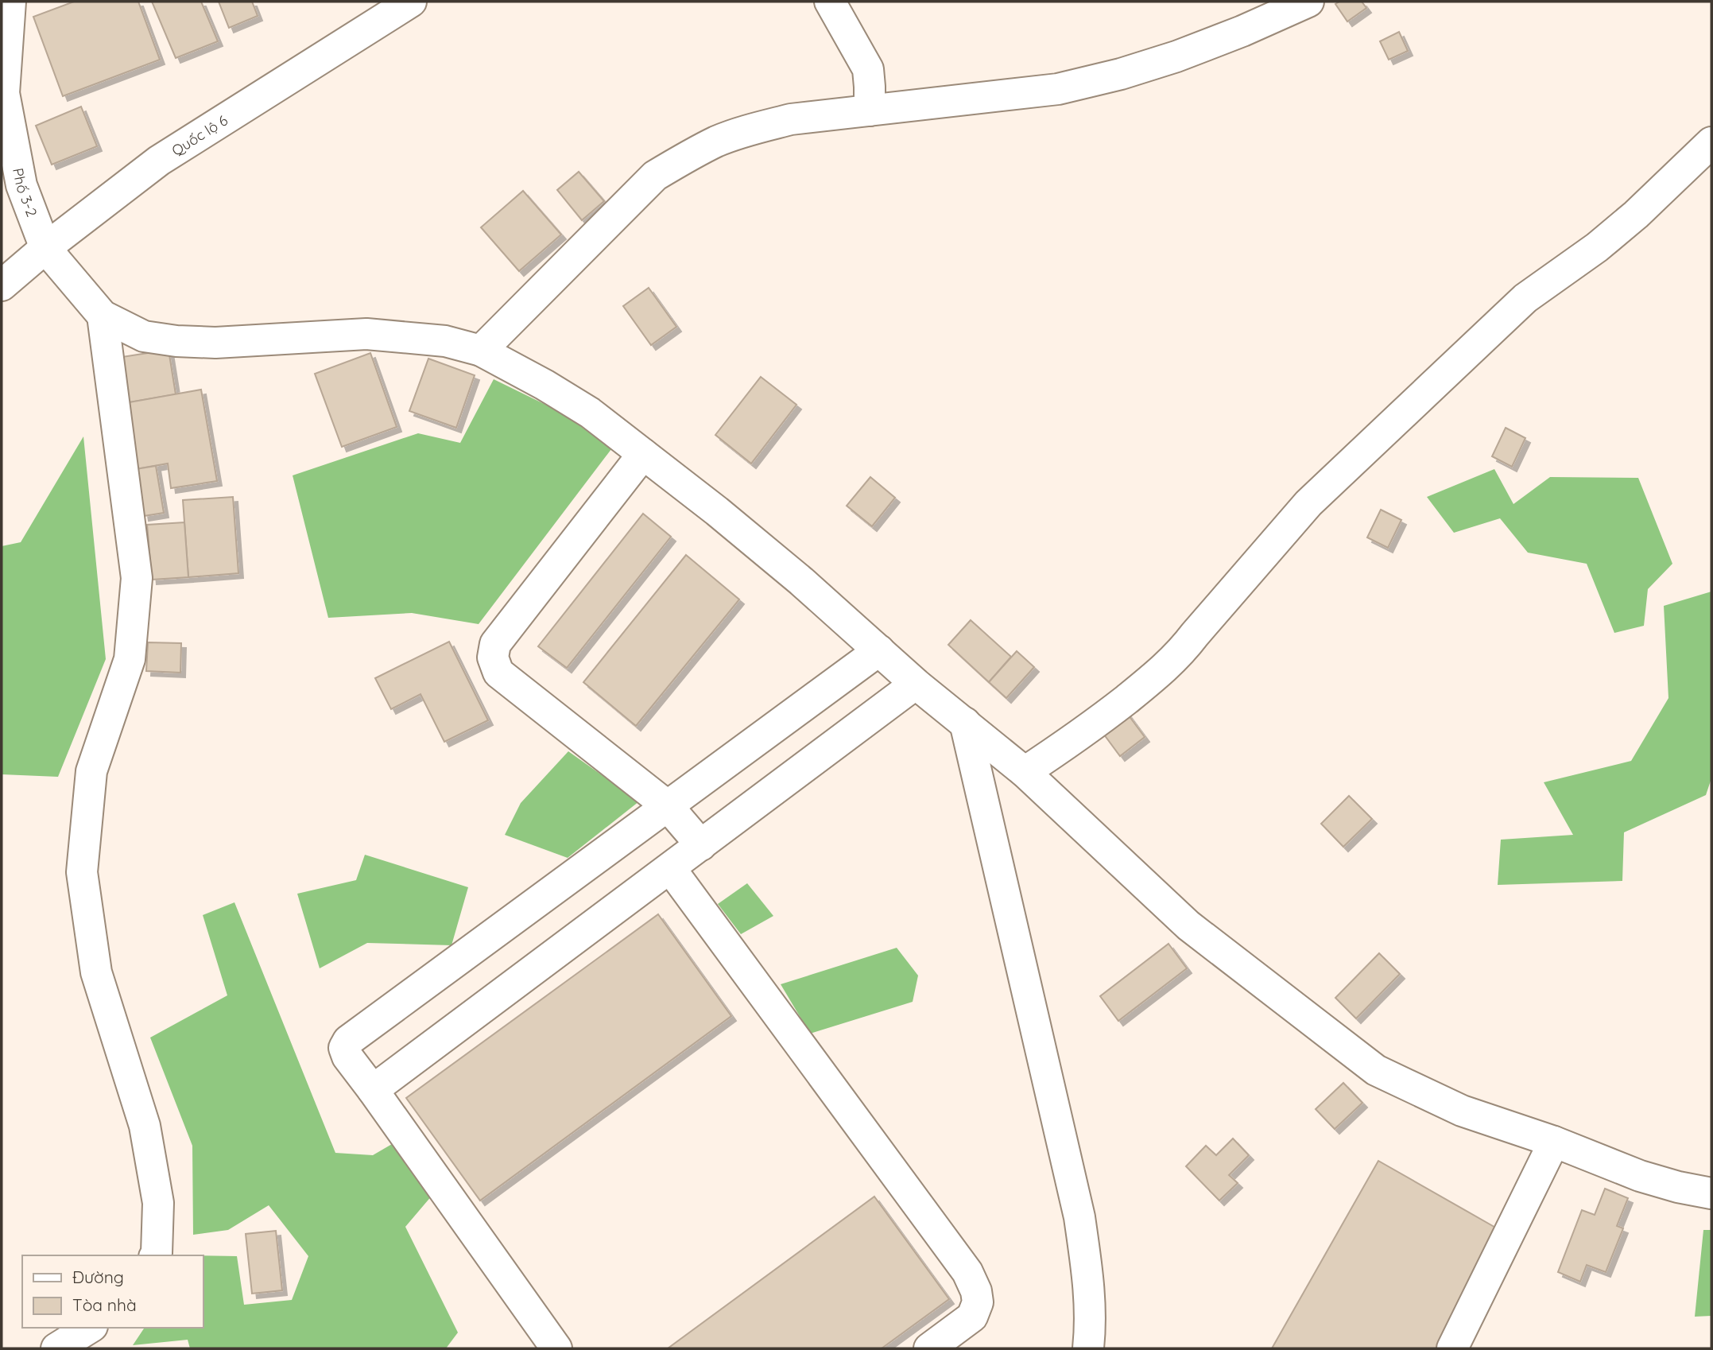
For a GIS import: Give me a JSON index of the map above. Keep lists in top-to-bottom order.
{
  "streets": {
    "main road": ["Quốc lộ 6", "Phố 3-2"]
  },
  "crossings": [
    ["Quốc lộ 6", "Phố 3-2"]
  ],
  "legend": ["Đường", "Tòa nhà"]
}
